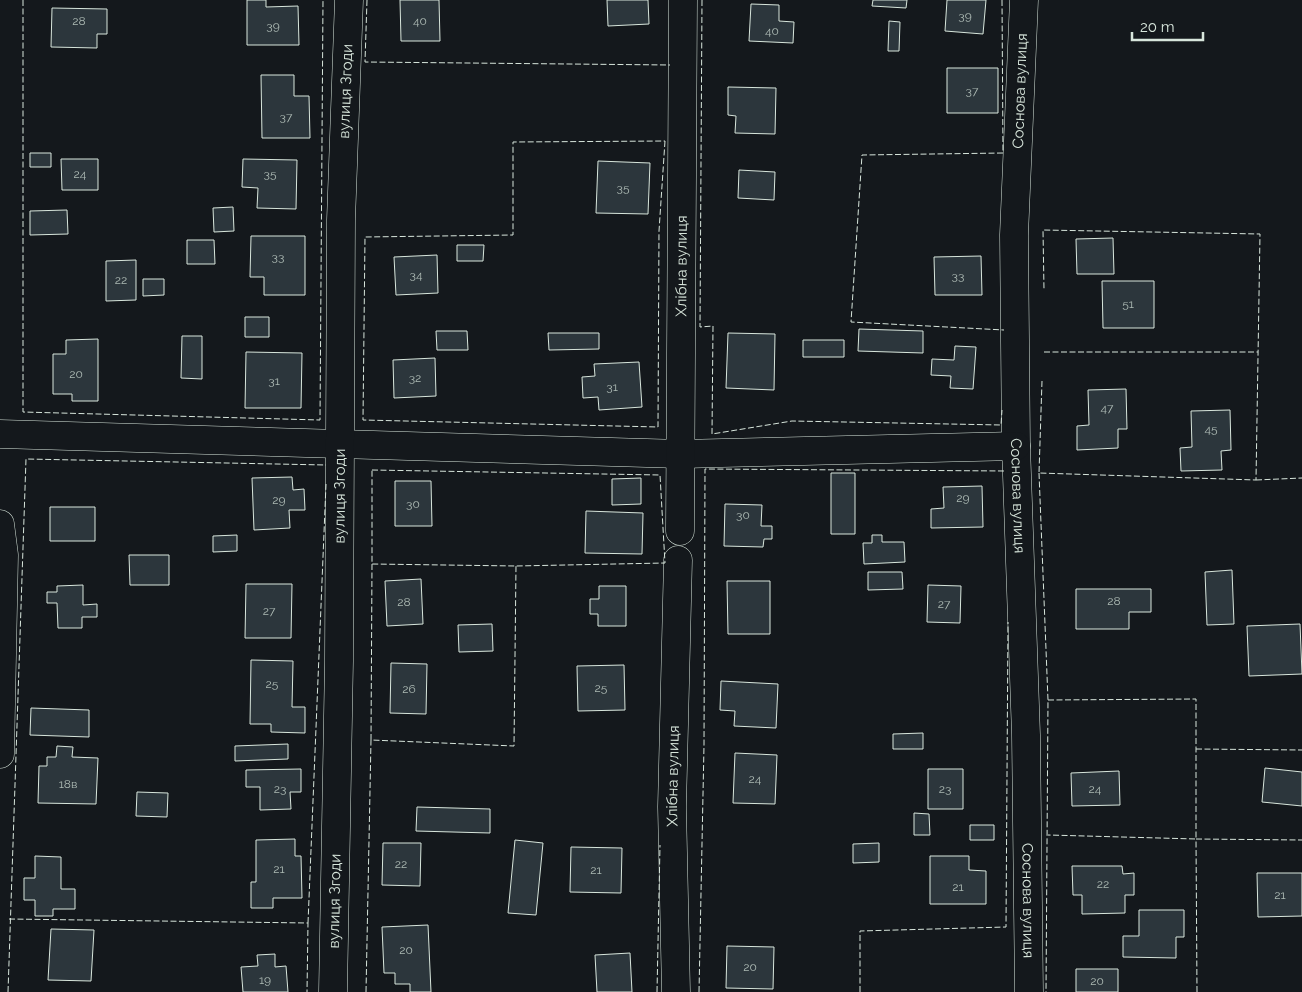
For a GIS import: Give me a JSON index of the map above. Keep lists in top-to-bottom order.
{
  "streets": {
    "street": ["вулиця Згоди", "Соснова вулиця", "Хлібна вулиця"]
  },
  "house_numbers": [
    "39",
    "28",
    "40",
    "39",
    "40",
    "37",
    "37",
    "24",
    "35",
    "35",
    "33",
    "34",
    "33",
    "22",
    "51",
    "20",
    "32",
    "31",
    "31",
    "47",
    "45",
    "29",
    "29",
    "30",
    "30",
    "28",
    "28",
    "27",
    "27",
    "25",
    "25",
    "26",
    "24",
    "18в",
    "23",
    "23",
    "24",
    "22",
    "21",
    "21",
    "22",
    "21",
    "21",
    "20",
    "20",
    "19",
    "20"
  ],
  "scale_bar": "20 m"
}
